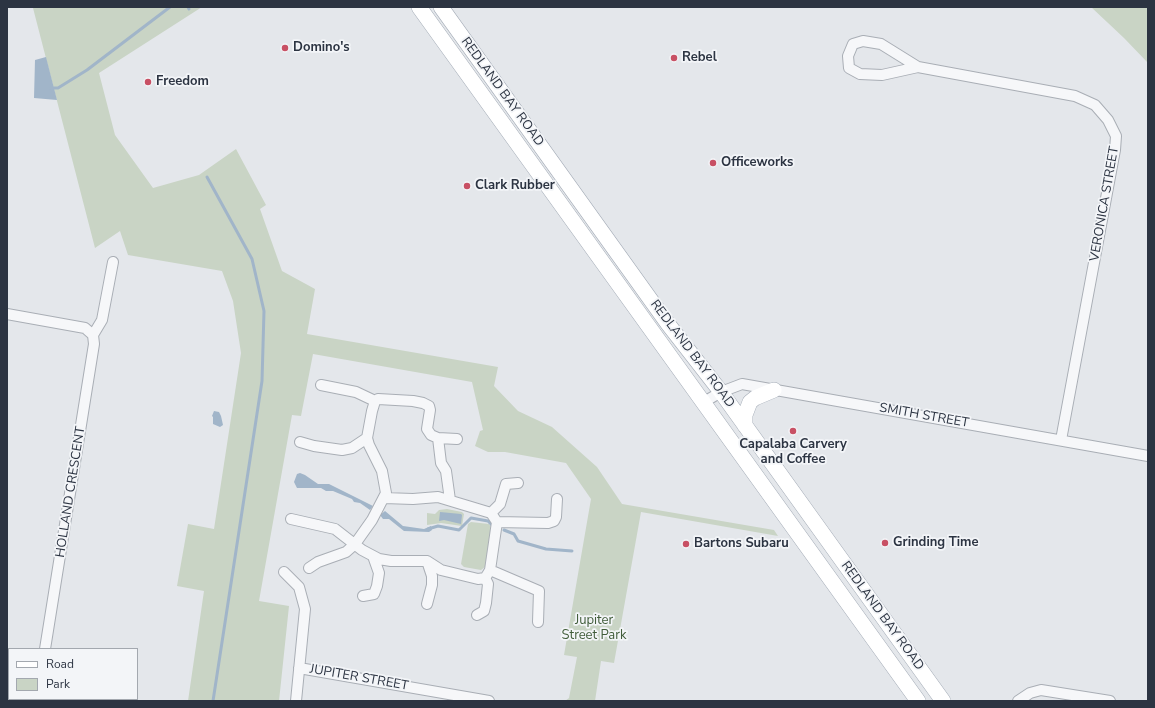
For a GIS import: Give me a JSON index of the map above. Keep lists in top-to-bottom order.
{
  "streets": {
    "main road": ["REDLAND BAY ROAD"],
    "street": [
      "VERONICA STREET",
      "SMITH STREET",
      "HOLLAND CRESCENT",
      "JUPITER STREET"
    ]
  },
  "crossings": [
    ["REDLAND BAY ROAD", "SMITH STREET"],
    ["VERONICA STREET", "SMITH STREET"]
  ],
  "parks": ["Jupiter Street Park"],
  "places": [
    "Domino's",
    "Rebel",
    "Freedom",
    "Officeworks",
    "Clark Rubber",
    "Capalaba Carvery and Coffee",
    "Grinding Time",
    "Bartons Subaru"
  ],
  "legend": ["Road", "Park"]
}
